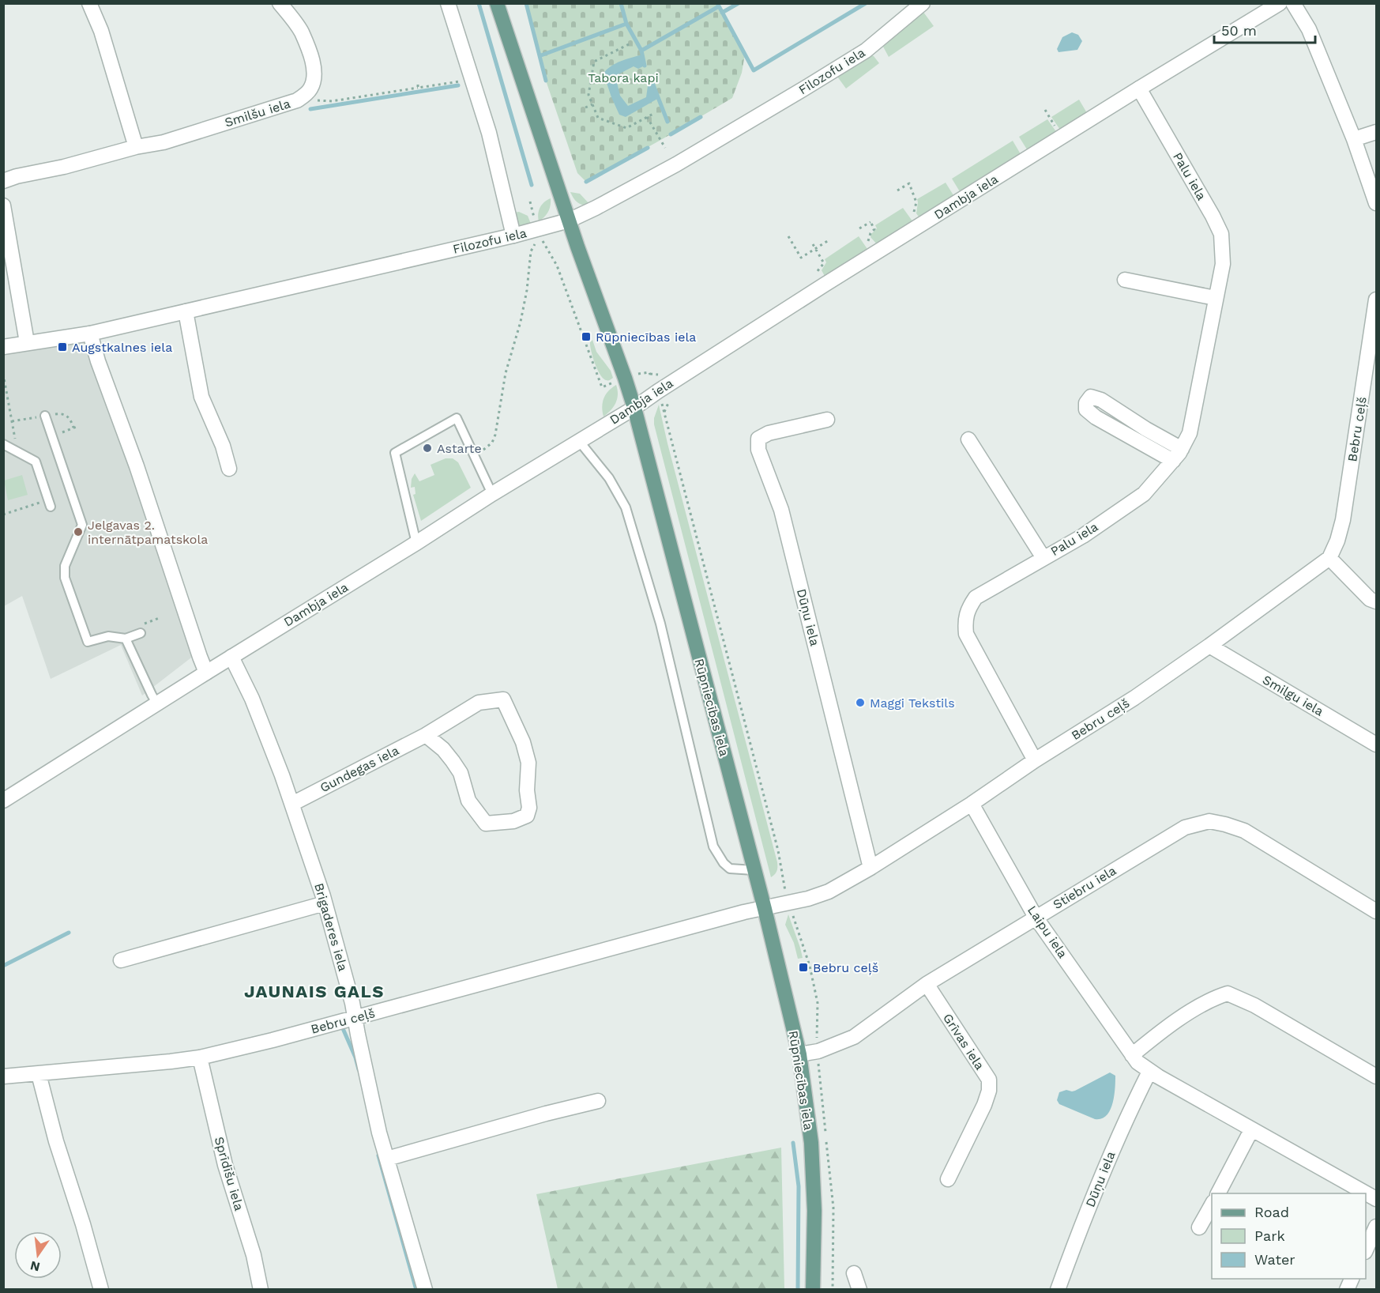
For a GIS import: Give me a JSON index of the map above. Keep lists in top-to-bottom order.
{
  "streets": {
    "main road": ["Rūpniecības iela"],
    "street": [
      "Filozofu iela",
      "Smilšu iela",
      "Palu iela",
      "Dambja iela",
      "Bebru ceļš",
      "Dūņu iela",
      "Smilgu iela",
      "Gundegas iela",
      "Stiebru iela",
      "Brigaderes iela",
      "Laipu iela",
      "Grīvas iela",
      "Sprīdīšu iela"
    ]
  },
  "crossings": [
    ["Filozofu iela", "Rūpniecības iela"],
    ["Palu iela", "Dambja iela"],
    ["Palu iela", "Bebru ceļš"],
    ["Dambja iela", "Rūpniecības iela"],
    ["Dambja iela", "Brigaderes iela"],
    ["Bebru ceļš", "Dūņu iela"],
    ["Bebru ceļš", "Smilgu iela"],
    ["Bebru ceļš", "Rūpniecības iela"],
    ["Bebru ceļš", "Brigaderes iela"],
    ["Bebru ceļš", "Laipu iela"],
    ["Bebru ceļš", "Sprīdīšu iela"],
    ["Dūņu iela", "Laipu iela"],
    ["Rūpniecības iela", "Stiebru iela"],
    ["Gundegas iela", "Brigaderes iela"],
    ["Stiebru iela", "Laipu iela"],
    ["Stiebru iela", "Grīvas iela"]
  ],
  "districts": ["JAUNAIS GALS"],
  "parks": ["Tabora kapi"],
  "places": {
    "transit": ["Rūpniecības iela", "Augstkalnes iela", "Bebru ceļš"],
    "other": ["Astarte", "Jelgavas 2. internātpamatskola", "Maggi Tekstils"]
  },
  "legend": ["Road", "Park", "Water"],
  "scale_bar": "50 m",
  "north": "bottom"
}
